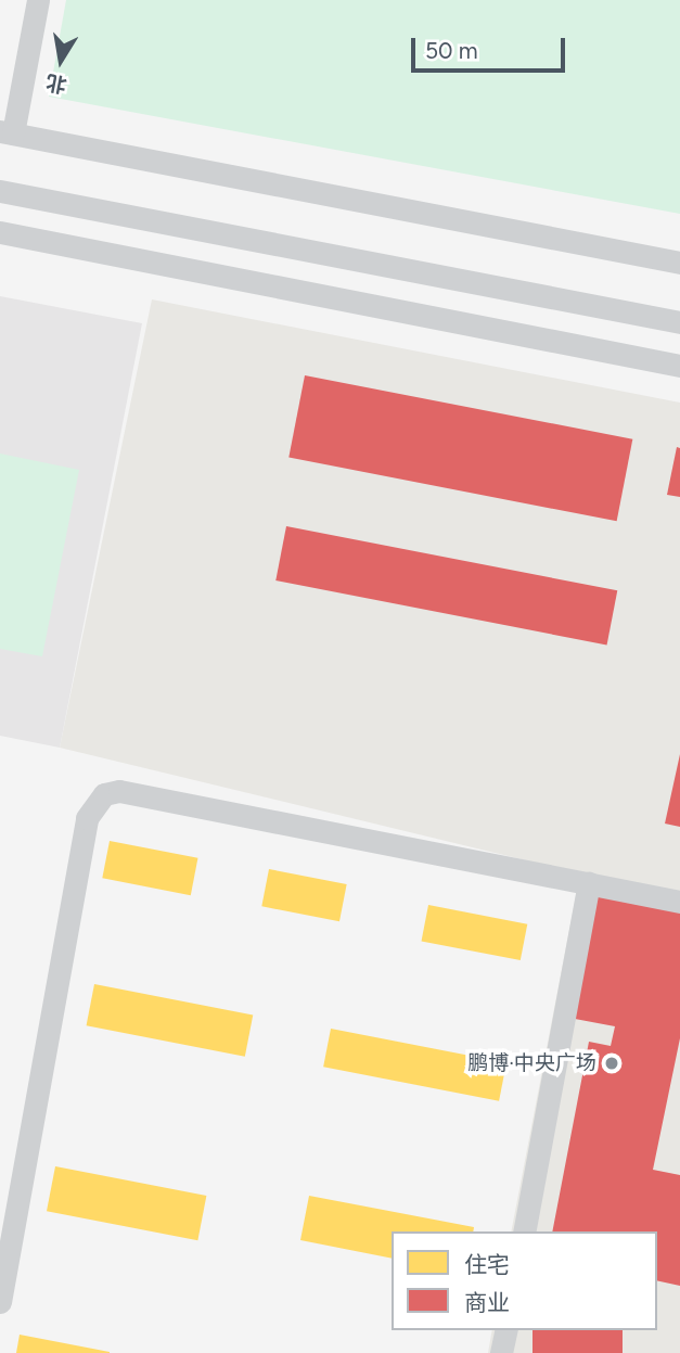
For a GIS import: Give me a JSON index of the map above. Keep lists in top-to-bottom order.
{
  "places": ["鹏博·中央广场"],
  "legend": ["住宅", "商业"],
  "scale_bar": "50 m",
  "north": "bottom"
}
